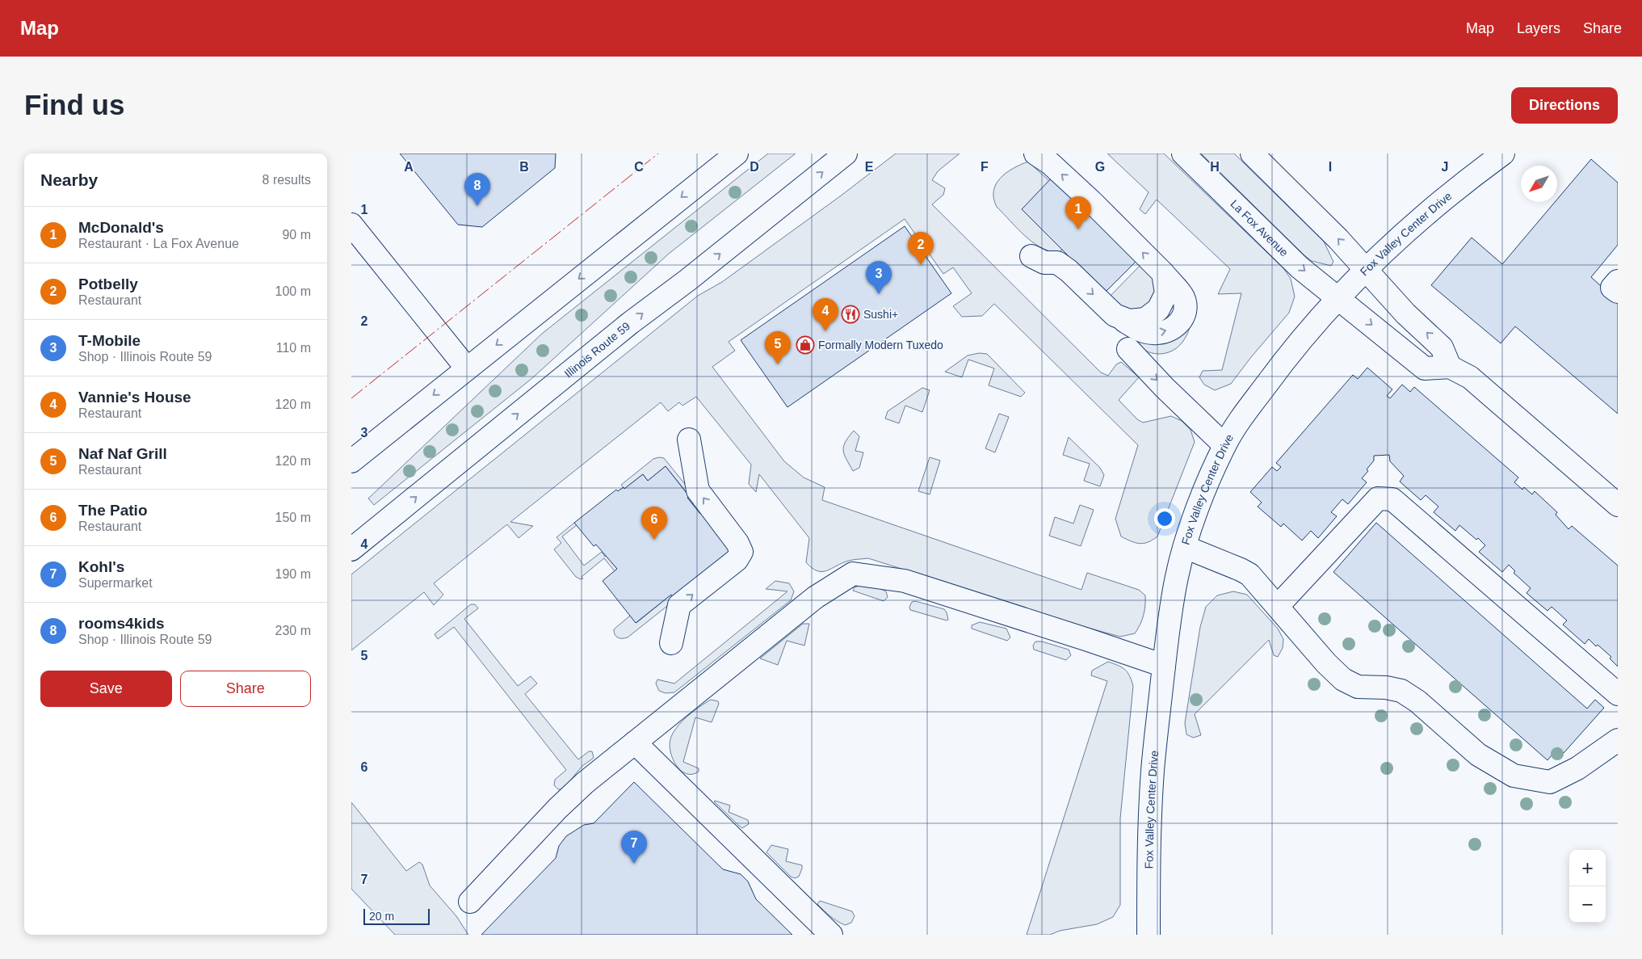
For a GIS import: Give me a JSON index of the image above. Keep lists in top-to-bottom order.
{
  "streets": {
    "street": ["La Fox Avenue", "Fox Valley Center Drive", "Illinois Route 59"]
  },
  "crossings": [
    ["La Fox Avenue", "Fox Valley Center Drive"]
  ],
  "places": {
    "restaurant": ["Sushi+"],
    "shop": ["Formally Modern Tuxedo"]
  },
  "scale_bar": "20 m",
  "north": "bottom left",
  "page": {
    "header": "Map",
    "nav": ["Map", "Layers", "Share"],
    "buttons": [
      "Directions",
      ["Save", "Share"]
    ],
    "title": "Find us",
    "heading": ["Nearby", "8 results"],
    "pins": [
      "8",
      "1",
      "2",
      "3",
      "4",
      "5",
      "6",
      "7"
    ],
    "list": [
      {
        "mark": "1",
        "name": "McDonald's",
        "note": "Restaurant · La Fox Avenue",
        "value": "90 m"
      },
      {
        "mark": "2",
        "name": "Potbelly",
        "note": "Restaurant",
        "value": "100 m"
      },
      {
        "mark": "3",
        "name": "T-Mobile",
        "note": "Shop · Illinois Route 59",
        "value": "110 m"
      },
      {
        "mark": "4",
        "name": "Vannie's House",
        "note": "Restaurant",
        "value": "120 m"
      },
      {
        "mark": "5",
        "name": "Naf Naf Grill",
        "note": "Restaurant",
        "value": "120 m"
      },
      {
        "mark": "6",
        "name": "The Patio",
        "note": "Restaurant",
        "value": "150 m"
      },
      {
        "mark": "7",
        "name": "Kohl's",
        "note": "Supermarket",
        "value": "190 m"
      },
      {
        "mark": "8",
        "name": "rooms4kids",
        "note": "Shop · Illinois Route 59",
        "value": "230 m"
      }
    ],
    "map_buttons": ["+", "−"],
    "scale": "20 m"
  },
  "grid": {
    "columns": [
      "A",
      "B",
      "C",
      "D",
      "E",
      "F",
      "G",
      "H",
      "I",
      "J"
    ],
    "rows": [
      "1",
      "2",
      "3",
      "4",
      "5",
      "6",
      "7"
    ]
  }
}
